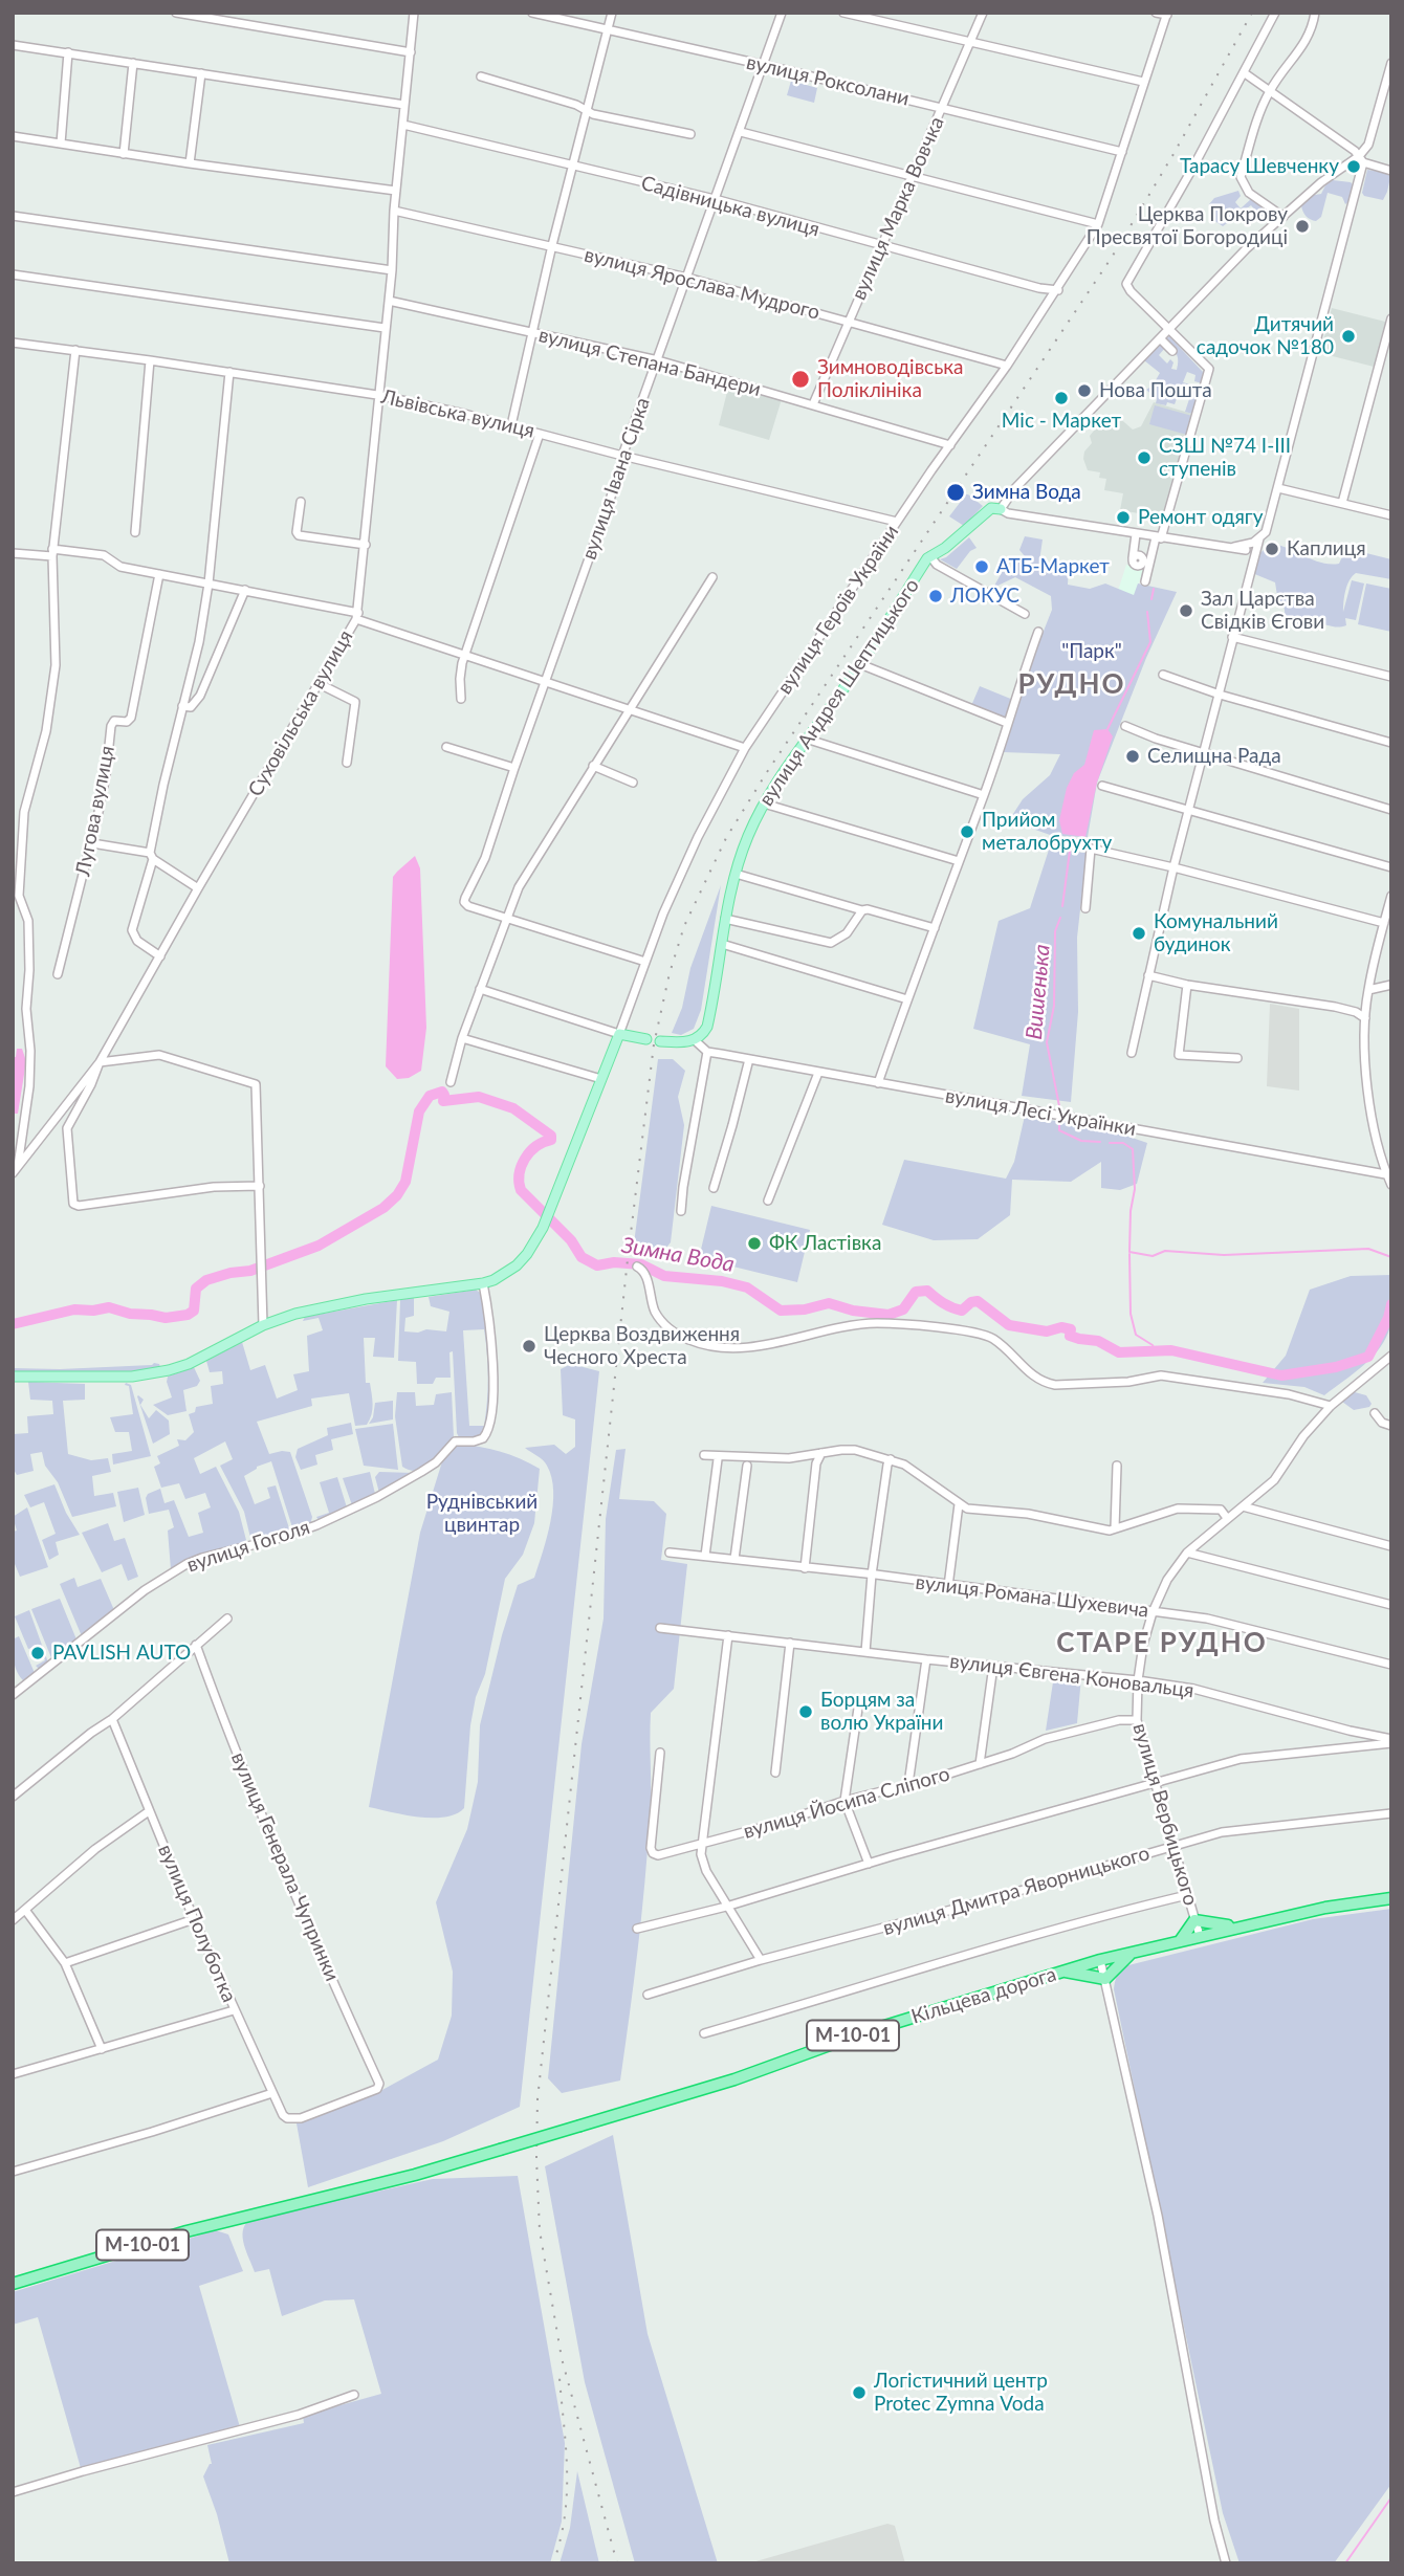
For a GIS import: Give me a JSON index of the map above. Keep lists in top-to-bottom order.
{
  "streets": {
    "highway": ["Кільцева дорога", "М-10-01"],
    "main road": ["вулиця Героїв України", "вулиця Андрея Шептицького"],
    "street": [
      "вулиця Роксолани",
      "Садівницька вулиця",
      "вулиця Марка Вовчка",
      "вулиця Ярослава Мудрого",
      "вулиця Степана Бандери",
      "Львівська вулиця",
      "вулиця Івана Сірка",
      "Суховільська вулиця",
      "Лугова вулиця",
      "вулиця Лесі Українки",
      "вулиця Гоголя",
      "вулиця Романа Шухевича",
      "вулиця Євгена Коновальця",
      "вулиця Йосипа Сліпого",
      "вулиця Вербицького",
      "вулиця Генерала Чупринки",
      "вулиця Дмитра Яворницького",
      "вулиця Полуботка"
    ]
  },
  "crossings": [
    ["вулиця Роксолани", "вулиця Марка Вовчка"],
    ["вулиця Роксолани", "вулиця Івана Сірка"],
    ["вулиця Роксолани", "вулиця Героїв України"],
    ["Садівницька вулиця", "вулиця Марка Вовчка"],
    ["Садівницька вулиця", "вулиця Івана Сірка"],
    ["Садівницька вулиця", "вулиця Героїв України"],
    ["Садівницька вулиця", "Суховільська вулиця"],
    ["вулиця Марка Вовчка", "вулиця Ярослава Мудрого"],
    ["вулиця Марка Вовчка", "вулиця Степана Бандери"],
    ["вулиця Ярослава Мудрого", "вулиця Івана Сірка"],
    ["вулиця Ярослава Мудрого", "вулиця Героїв України"],
    ["вулиця Ярослава Мудрого", "Суховільська вулиця"],
    ["вулиця Степана Бандери", "вулиця Івана Сірка"],
    ["вулиця Степана Бандери", "вулиця Героїв України"],
    ["вулиця Степана Бандери", "Суховільська вулиця"],
    ["Львівська вулиця", "вулиця Івана Сірка"],
    ["Львівська вулиця", "вулиця Героїв України"],
    ["Львівська вулиця", "Суховільська вулиця"],
    ["вулиця Героїв України", "вулиця Гоголя"],
    ["вулиця Романа Шухевича", "вулиця Вербицького"],
    ["вулиця Євгена Коновальця", "вулиця Вербицького"],
    ["вулиця Йосипа Сліпого", "вулиця Вербицького"],
    ["вулиця Вербицького", "вулиця Дмитра Яворницького"],
    ["вулиця Вербицького", "Кільцева дорога"],
    ["вулиця Генерала Чупринки", "вулиця Полуботка"]
  ],
  "districts": ["РУДНО", "СТАРЕ РУДНО"],
  "water": ["Вишенька", "Зимна Вода"],
  "parks": ["\"Парк\"", "Руднівський цвинтар"],
  "places": [
    "Тарасу Шевченку",
    "Церква Покрову Пресвятої Богородиці",
    "Дитячий садочок №180",
    "Зимноводівська Поліклініка",
    "Нова Пошта",
    "Міс - Маркет",
    "СЗШ №74 І-ІІІ ступенів",
    "Зимна Вода",
    "Ремонт одягу",
    "Каплиця",
    "АТБ-Маркет",
    "ЛОКУС",
    "Зал Царства Свідків Єгови",
    "Селищна Рада",
    "Прийом металобрухту",
    "Комунальний будинок",
    "ФК Ластівка",
    "Церква Воздвиження Чесного Хреста",
    "PAVLISH AUTO",
    "Борцям за волю України",
    "Логістичний центр Protec Zymna Voda"
  ]
}
